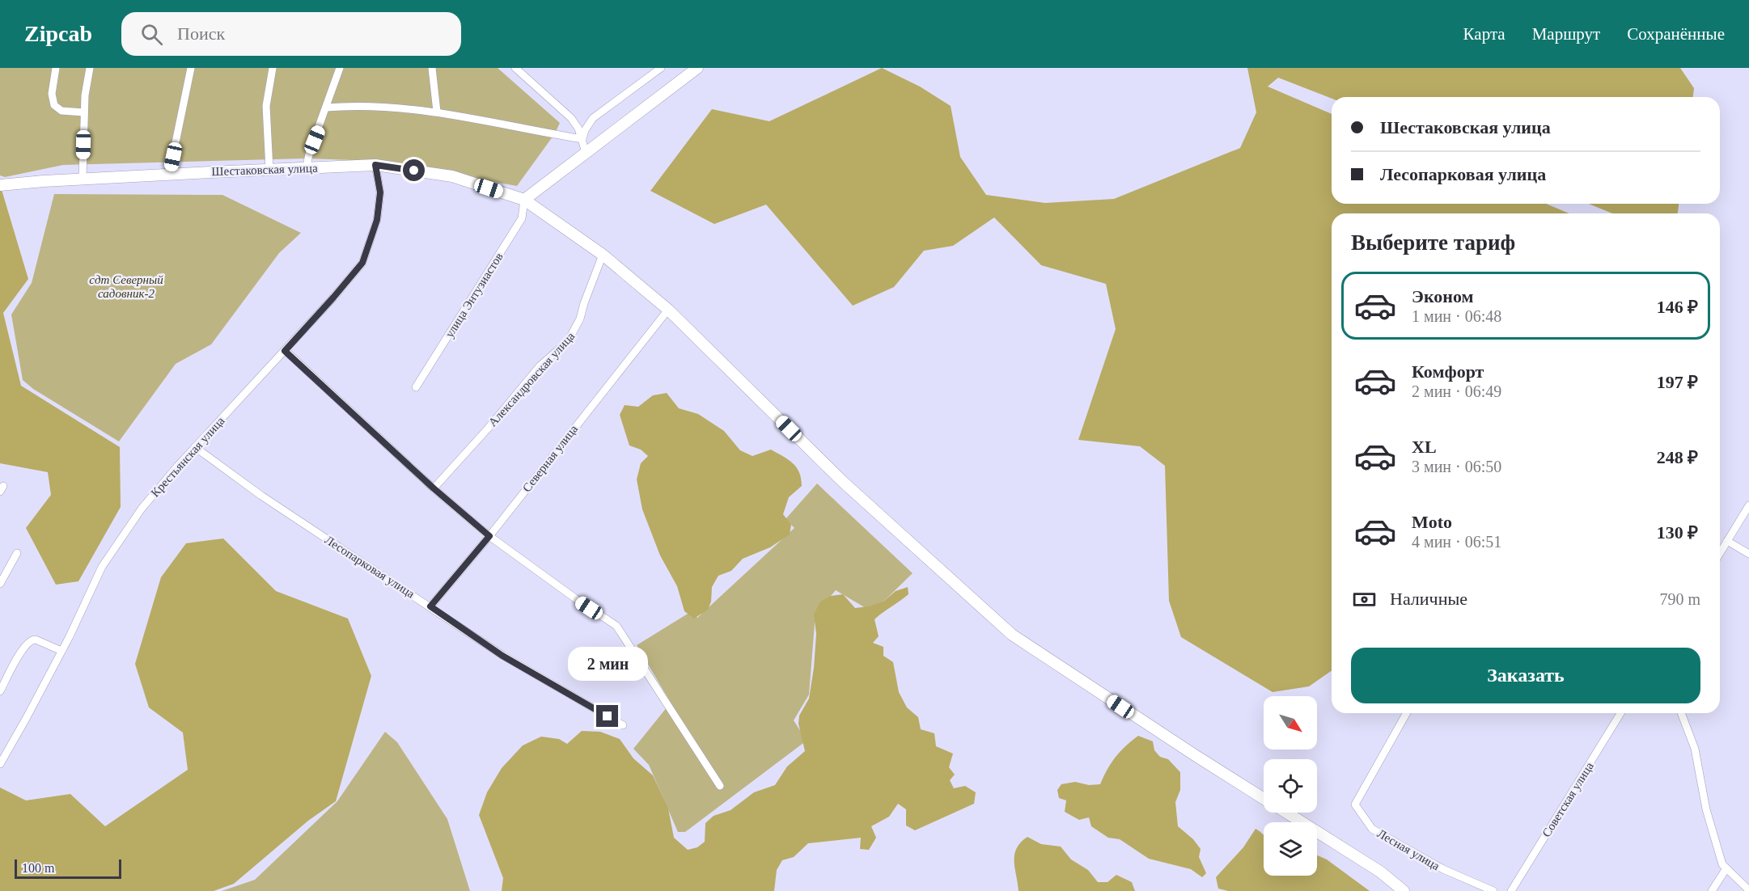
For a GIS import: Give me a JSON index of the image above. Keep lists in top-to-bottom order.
{
  "streets": {
    "main road": ["Шестаковская улица"],
    "street": [
      "улица Энтузиастов",
      "Александровская улица",
      "Крестьянская улица",
      "Северная улица",
      "Лесопарковая улица",
      "Советская улица",
      "Лесная улица"
    ]
  },
  "crossings": [
    ["Шестаковская улица", "улица Энтузиастов"],
    ["Шестаковская улица", "Александровская улица"],
    ["Шестаковская улица", "Крестьянская улица"],
    ["Шестаковская улица", "Северная улица"],
    ["Крестьянская улица", "Лесопарковая улица"],
    ["Северная улица", "Лесопарковая улица"]
  ],
  "parks": ["сдт Северный садовник-2"],
  "scale_bar": "100 m",
  "north": "bottom right",
  "page": {
    "header": "Zipcab",
    "search": "Поиск",
    "nav": ["Карта", "Маршрут", "Сохранённые"],
    "banner": ["Шестаковская улица", "Лесопарковая улица"],
    "heading": "Выберите тариф",
    "list": [
      {
        "name": "Эконом",
        "note": "1 мин · 06:48",
        "value": "146 ₽"
      },
      {
        "name": "Комфорт",
        "note": "2 мин · 06:49",
        "value": "197 ₽"
      },
      {
        "name": "XL",
        "note": "3 мин · 06:50",
        "value": "248 ₽"
      },
      {
        "name": "Moto",
        "note": "4 мин · 06:51",
        "value": "130 ₽"
      }
    ],
    "pay": ["Наличные", "790 m"],
    "buttons": "Заказать",
    "bubble": "2 мин",
    "scale": "100 m"
  }
}
